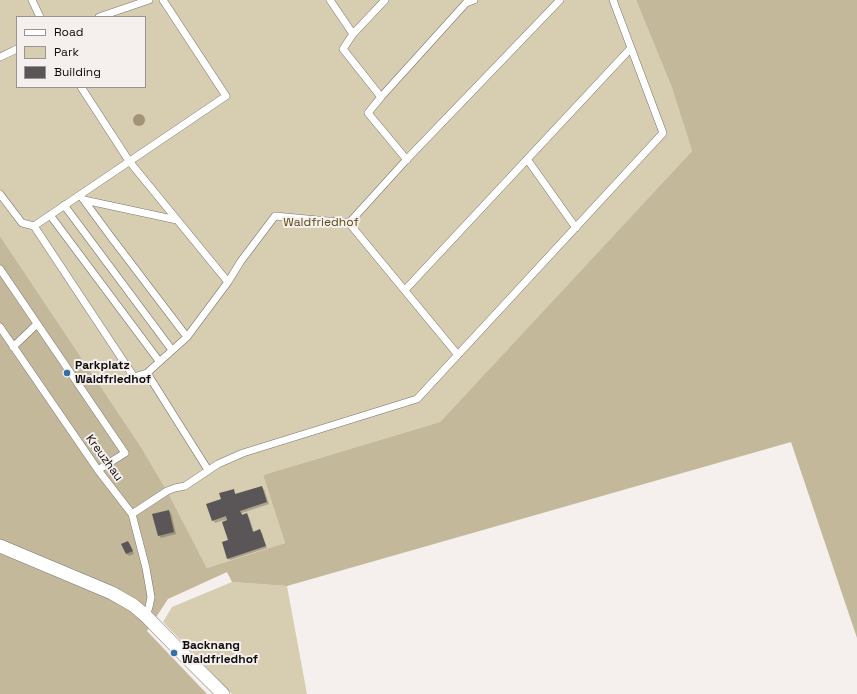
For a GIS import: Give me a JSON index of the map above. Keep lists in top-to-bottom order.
{
  "streets": {
    "lane": ["Kreuzhau"]
  },
  "parks": ["Waldfriedhof"],
  "places": ["Parkplatz Waldfriedhof", "Backnang Waldfriedhof"],
  "legend": ["Road", "Park", "Building"]
}
